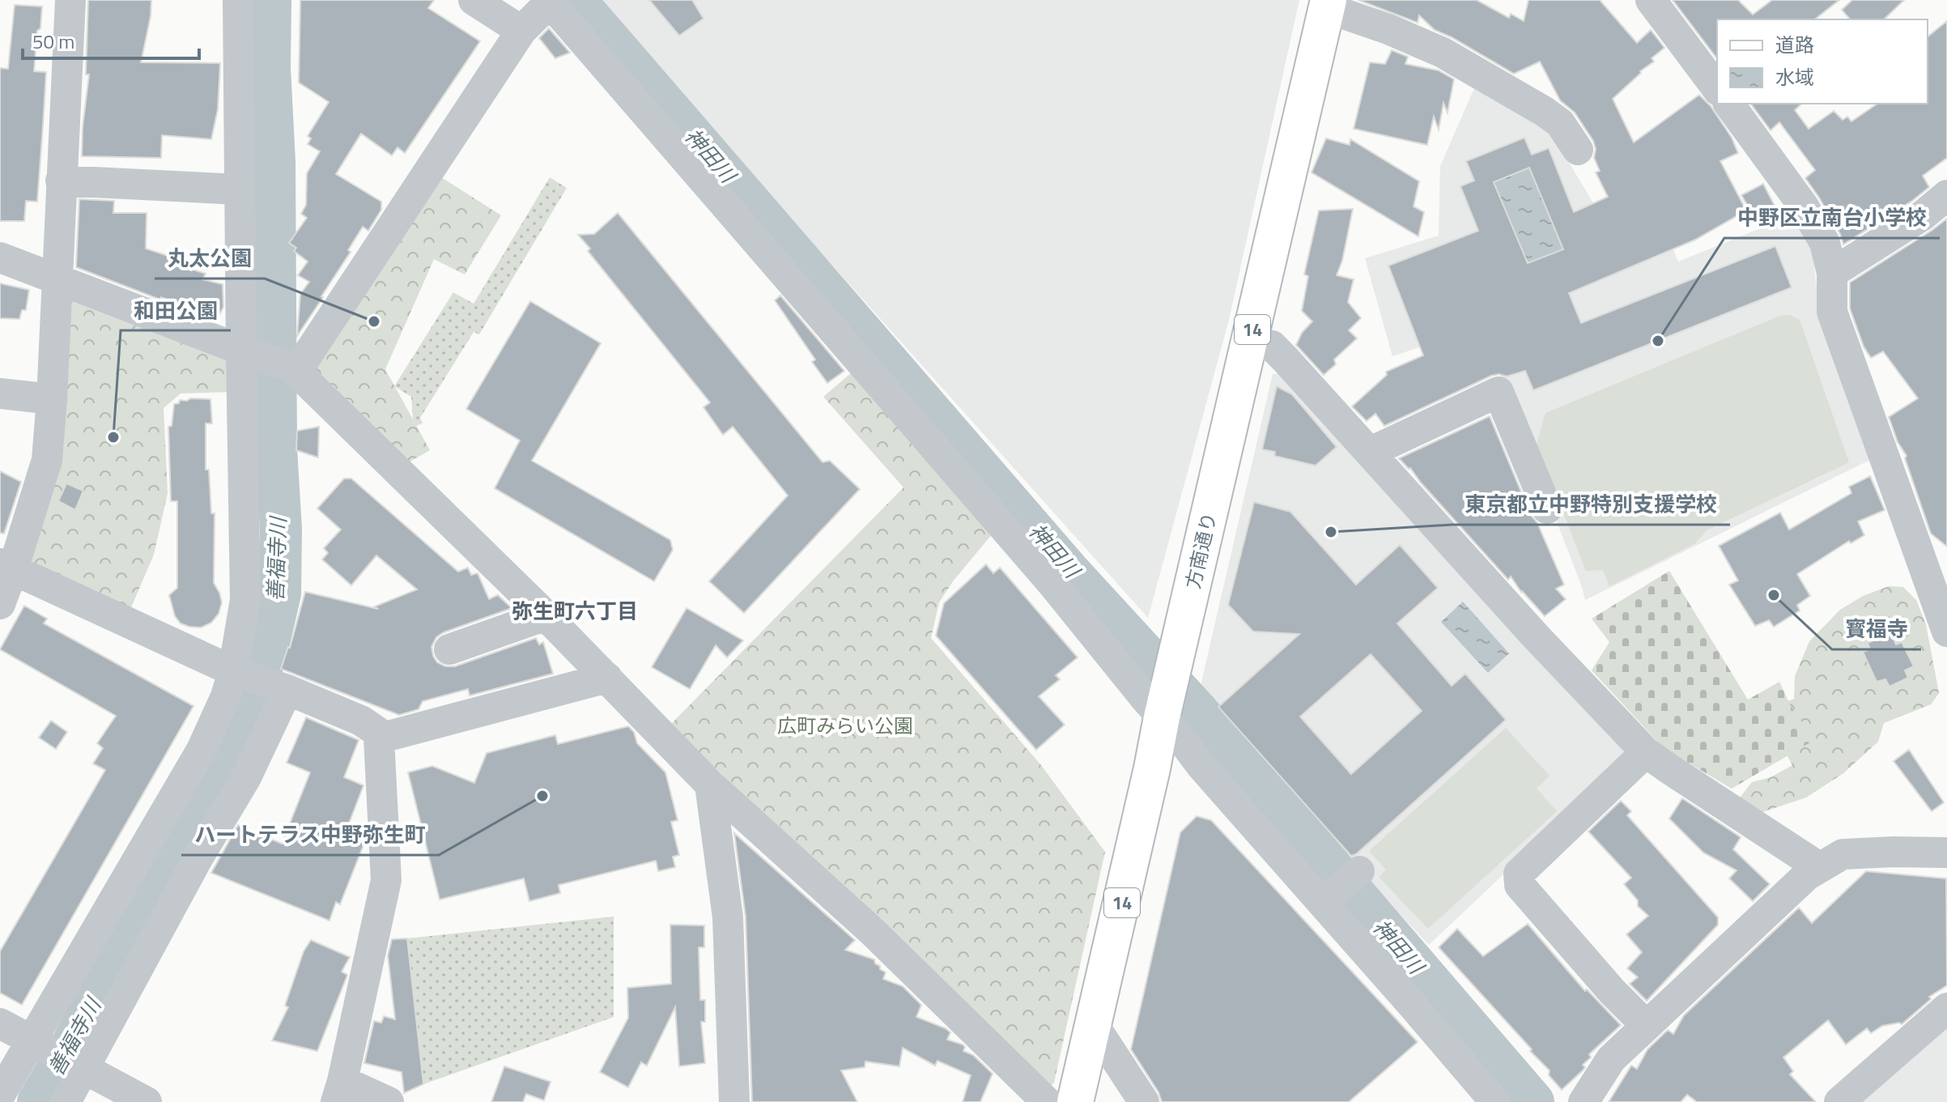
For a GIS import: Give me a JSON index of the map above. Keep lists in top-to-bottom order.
{
  "streets": {
    "main road": ["14", "方南通り"]
  },
  "districts": ["弥生町六丁目"],
  "water": ["神田川", "善福寺川"],
  "parks": ["広町みらい公園"],
  "places": [
    "丸太公園",
    "中野区立南台小学校",
    "和田公園",
    "東京都立中野特別支援学校",
    "寳福寺",
    "ハートテラス中野弥生町"
  ],
  "legend": ["道路", "水域"],
  "scale_bar": "50 m"
}
